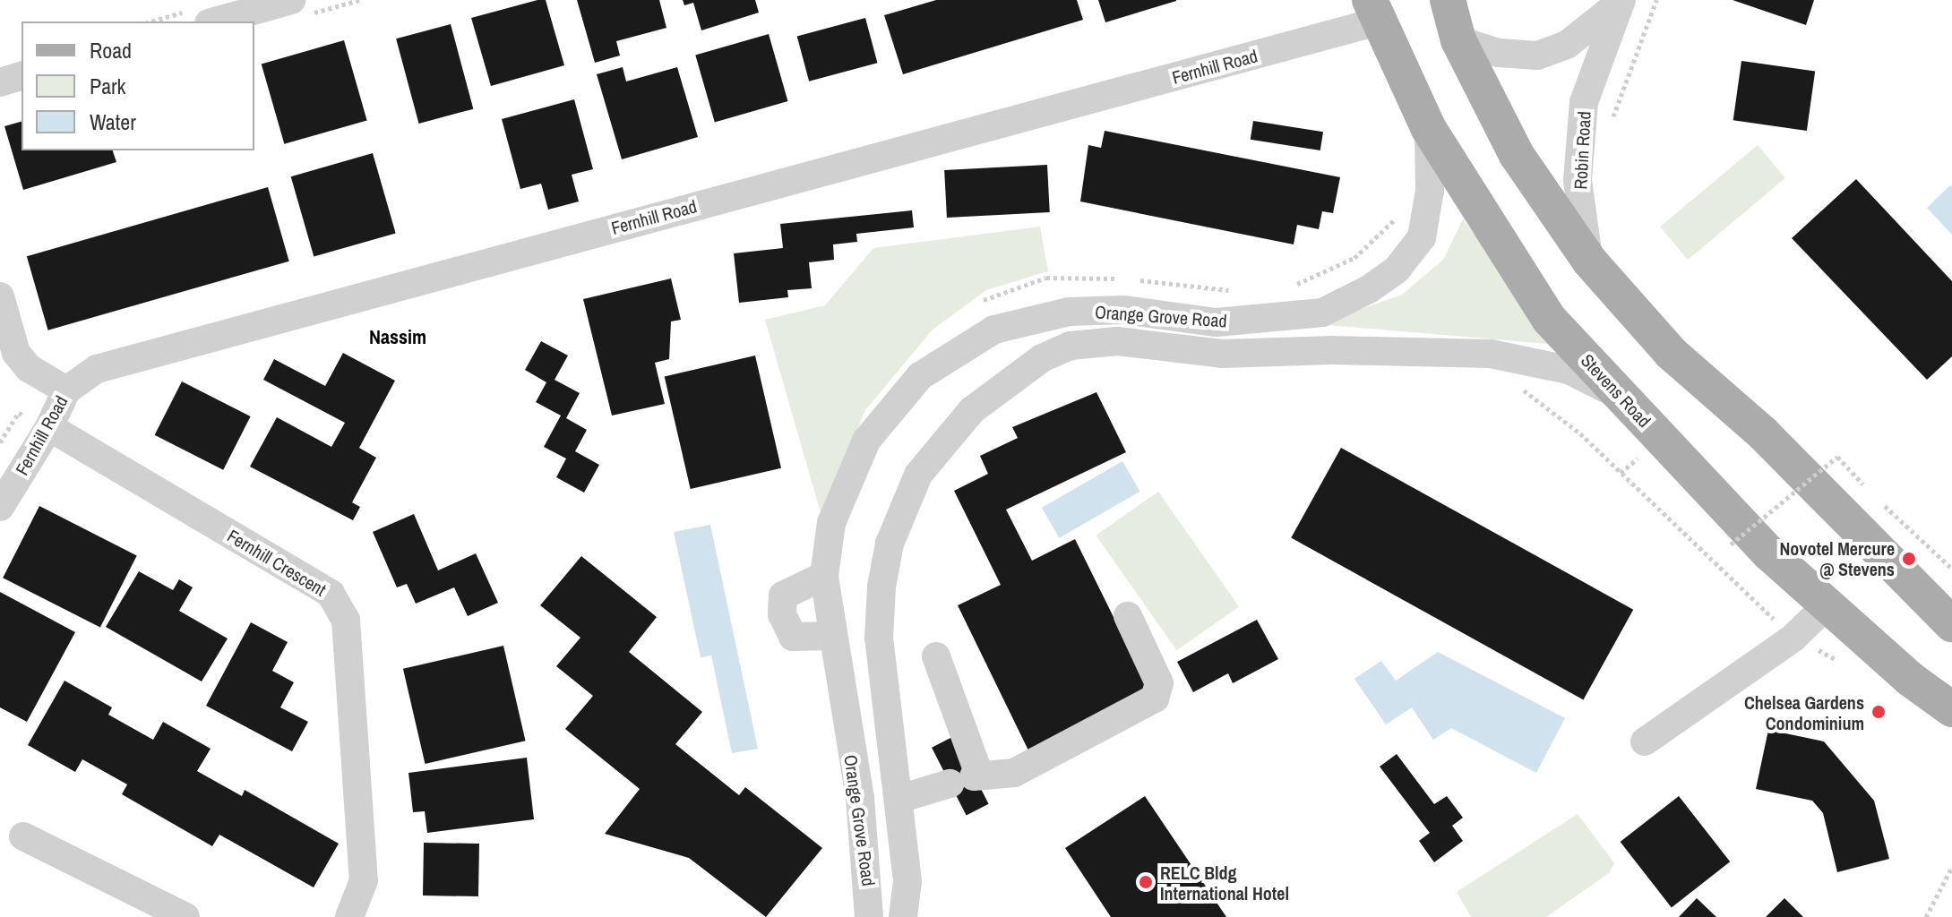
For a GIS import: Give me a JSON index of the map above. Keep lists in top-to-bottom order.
{
  "streets": {
    "main road": ["Stevens Road"],
    "street": [
      "Fernhill Road",
      "Robin Road",
      "Orange Grove Road",
      "Fernhill Crescent"
    ]
  },
  "crossings": [
    ["Fernhill Road", "Stevens Road"],
    ["Fernhill Road", "Fernhill Crescent"],
    ["Orange Grove Road", "Stevens Road"]
  ],
  "districts": ["Nassim"],
  "places": ["Novotel Mercure @ Stevens", "Chelsea Gardens Condominium", "RELC Bldg International Hotel"],
  "legend": ["Road", "Park", "Water"]
}
